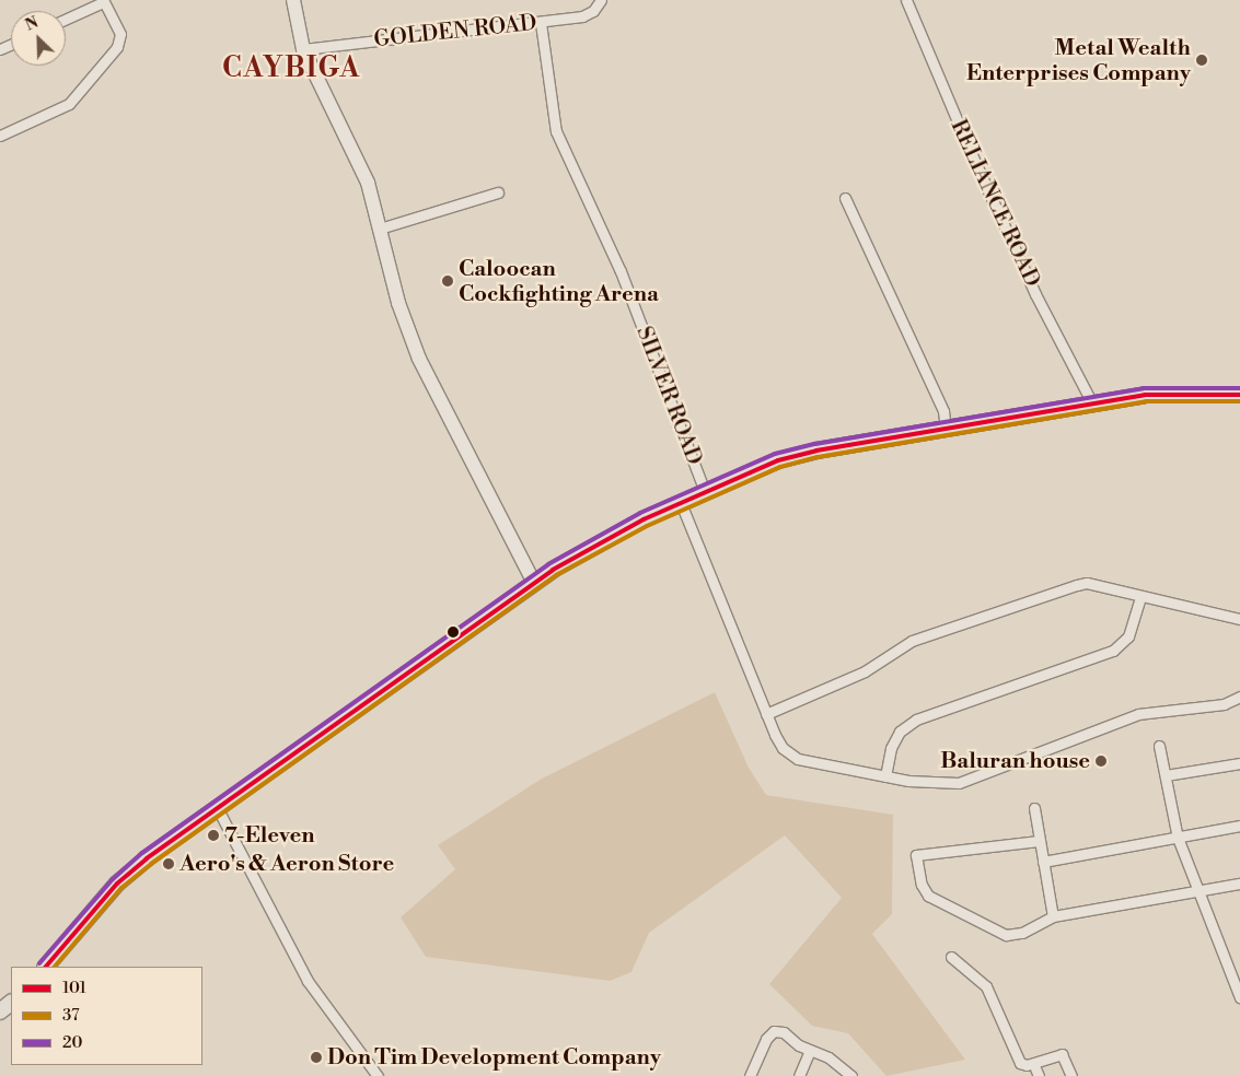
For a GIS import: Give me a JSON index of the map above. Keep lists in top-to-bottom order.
{
  "streets": {
    "street": ["GOLDEN ROAD", "RELIANCE ROAD", "SILVER ROAD"]
  },
  "crossings": [
    ["GOLDEN ROAD", "SILVER ROAD"]
  ],
  "districts": ["CAYBIGA"],
  "places": [
    "Metal Wealth Enterprises Company",
    "Caloocan Cockfighting Arena",
    "Baluran house",
    "7-Eleven",
    "Aero's & Aeron Store",
    "Don Tim Development Company"
  ],
  "lines": ["transit line 20", "transit line 101", "transit line 37"],
  "legend": ["101", "37", "20"],
  "north": "top left"
}
